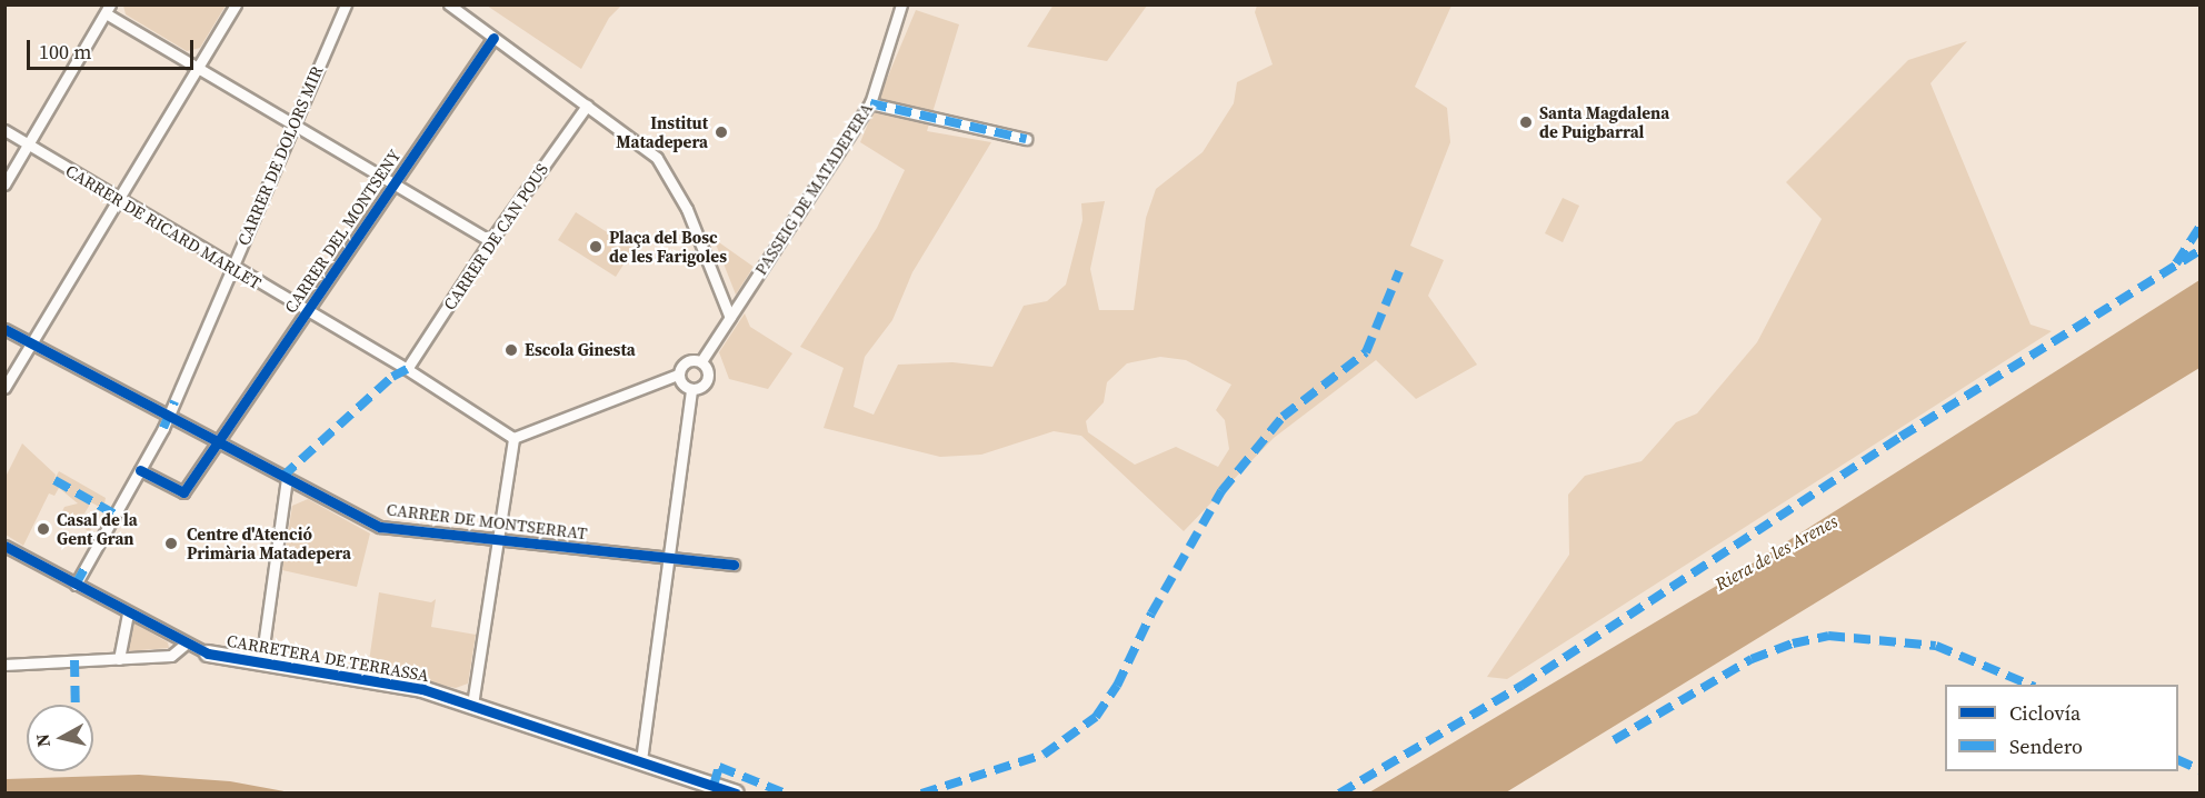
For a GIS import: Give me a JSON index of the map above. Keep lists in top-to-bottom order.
{
  "streets": {
    "street": [
      "CARRER DE DOLORS MIR",
      "PASSEIG DE MATADEPERA",
      "CARRER DE RICARD MARLET",
      "CARRER DEL MONTSENY",
      "CARRER DE CAN POUS",
      "CARRER DE MONTSERRAT",
      "CARRETERA DE TERRASSA"
    ]
  },
  "crossings": [
    ["CARRER DE DOLORS MIR", "CARRER DE RICARD MARLET"],
    ["CARRER DE DOLORS MIR", "CARRER DEL MONTSENY"],
    ["CARRER DE DOLORS MIR", "CARRER DE MONTSERRAT"],
    ["CARRER DE DOLORS MIR", "CARRETERA DE TERRASSA"],
    ["CARRER DE RICARD MARLET", "CARRER DEL MONTSENY"],
    ["CARRER DE RICARD MARLET", "CARRER DE CAN POUS"],
    ["CARRER DEL MONTSENY", "CARRER DE MONTSERRAT"]
  ],
  "water": ["Riera de les Arenes"],
  "places": [
    "Santa Magdalena de Puigbarral",
    "Institut Matadepera",
    "Plaça del Bosc de les Farigoles",
    "Escola Ginesta",
    "Casal de la Gent Gran",
    "Centre d'Atenció Primària Matadepera"
  ],
  "legend": ["Ciclovía", "Sendero"],
  "scale_bar": "100 m",
  "north": "left"
}
